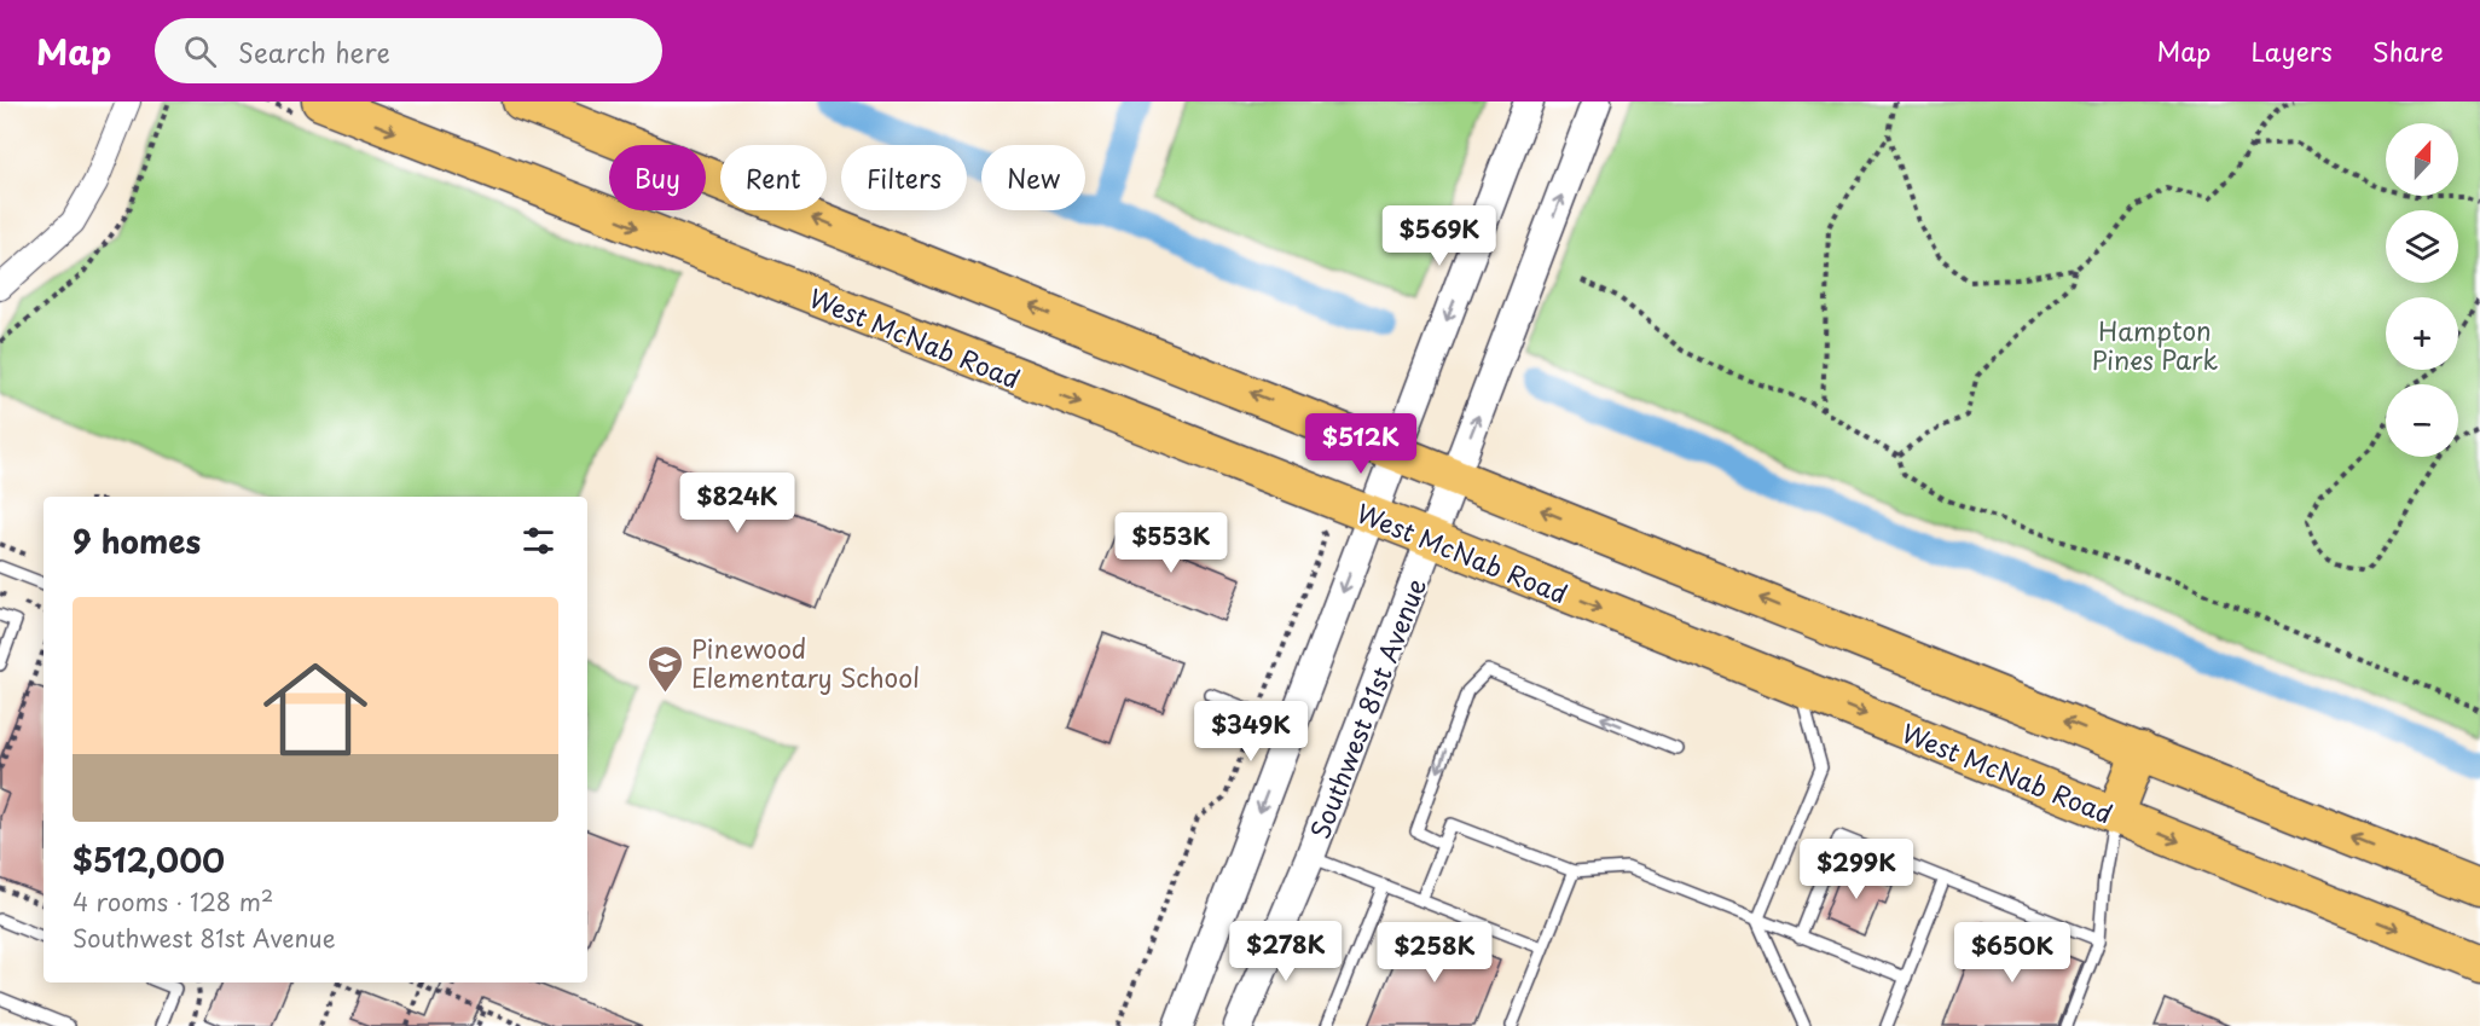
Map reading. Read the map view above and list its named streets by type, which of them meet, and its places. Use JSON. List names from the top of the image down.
{
  "streets": {
    "main road": ["West McNab Road"],
    "street": ["Southwest 81st Avenue"]
  },
  "crossings": [
    ["West McNab Road", "Southwest 81st Avenue"]
  ],
  "parks": ["Hampton Pines Park"],
  "places": {
    "school or university": ["Pinewood Elementary School"]
  },
  "north": "top",
  "page": {
    "header": "Map",
    "search": "Search here",
    "nav": ["Map", "Layers", "Share"],
    "map_buttons": ["+", "−"],
    "chip": [
      "Buy",
      "Rent",
      "Filters",
      "New"
    ],
    "price": [
      "$569K",
      "$512K",
      "$824K",
      "$553K",
      "$349K",
      "$299K",
      "$278K",
      "$258K",
      "$650K"
    ],
    "heading": "9 homes",
    "list": [
      {
        "name": "$512,000",
        "note": "4 rooms · 128 m² · Southwest 81st Avenue"
      }
    ]
  }
}
